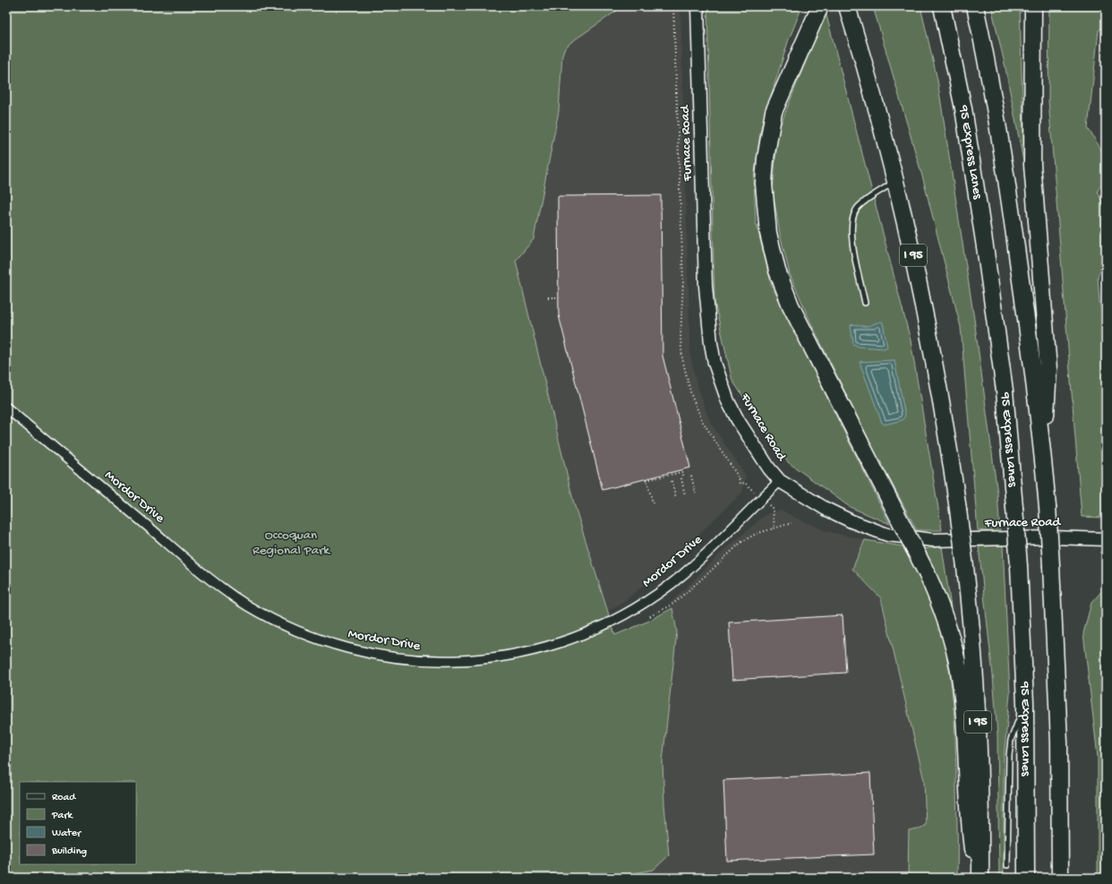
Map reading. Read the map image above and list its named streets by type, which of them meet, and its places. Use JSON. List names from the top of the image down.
{
  "streets": {
    "highway": ["95 Express Lanes", "I 95"],
    "main road": ["Furnace Road"],
    "street": ["Mordor Drive"]
  },
  "crossings": [
    ["Furnace Road", "Mordor Drive"]
  ],
  "parks": ["Occoquan Regional Park"],
  "legend": [
    "Road",
    "Park",
    "Water",
    "Building"
  ]
}
